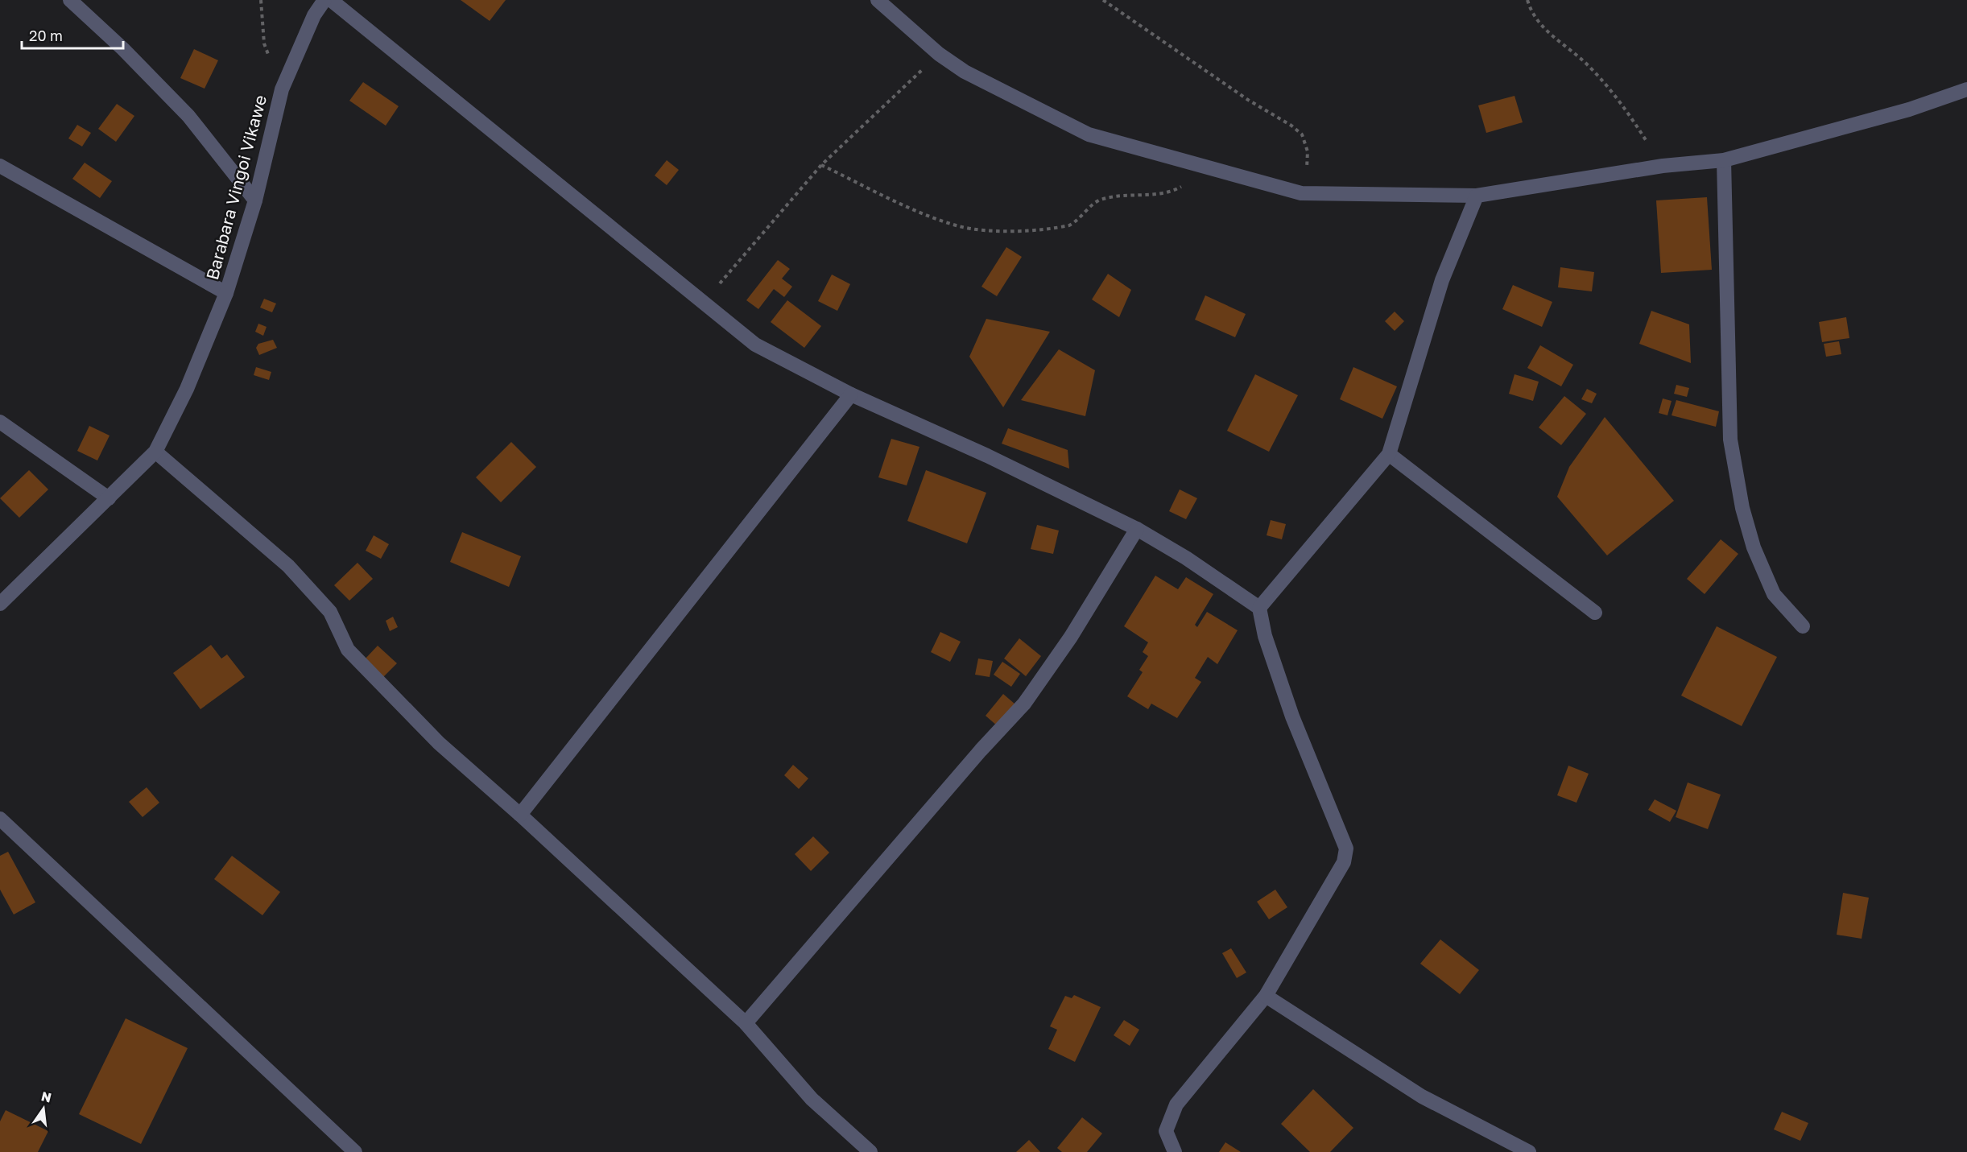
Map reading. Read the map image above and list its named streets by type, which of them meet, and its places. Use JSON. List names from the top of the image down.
{
  "streets": {
    "street": ["Barabara Vingoi Vikawe"]
  },
  "scale_bar": "20 m",
  "north": "top"
}
